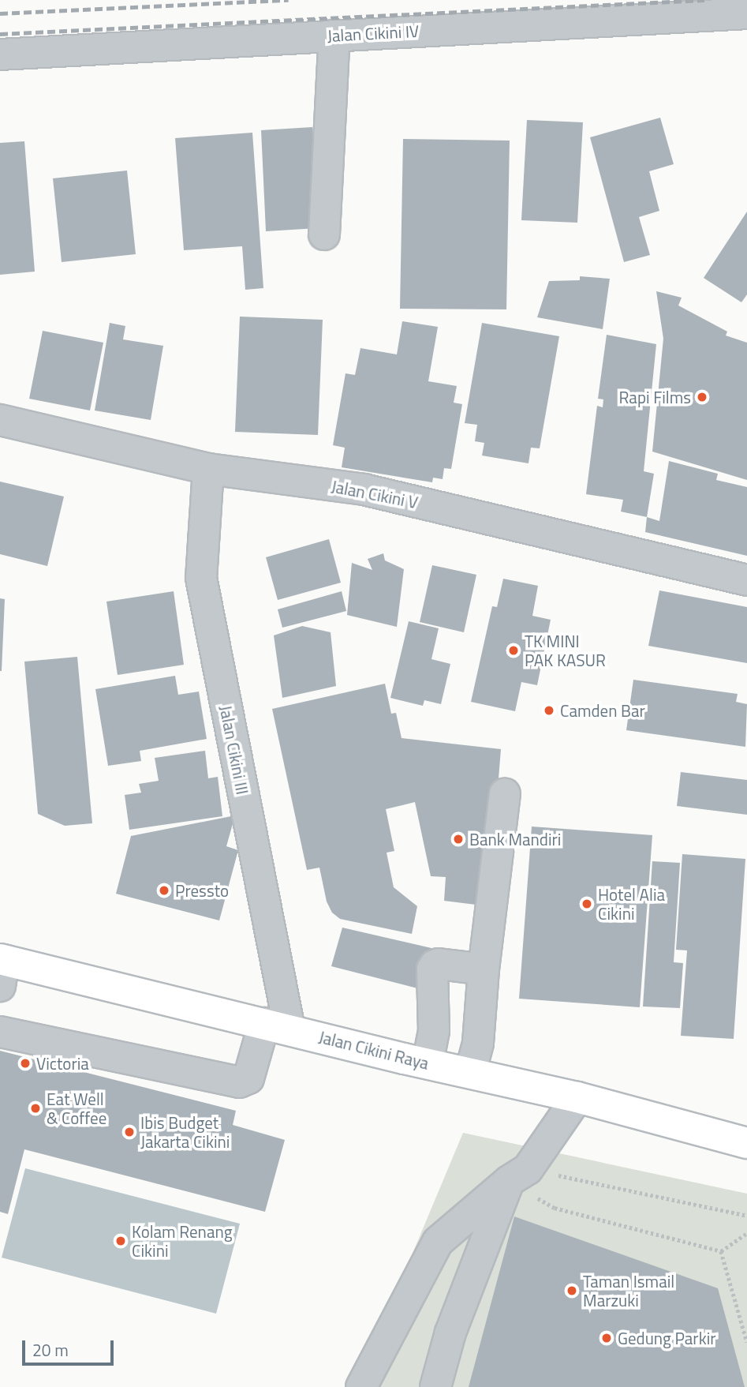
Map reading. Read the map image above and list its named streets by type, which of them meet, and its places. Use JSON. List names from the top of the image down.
{
  "streets": {
    "main road": ["Jalan Cikini Raya"],
    "street": ["Jalan Cikini IV", "Jalan Cikini V", "Jalan Cikini III"]
  },
  "crossings": [
    ["Jalan Cikini V", "Jalan Cikini III"],
    ["Jalan Cikini III", "Jalan Cikini Raya"]
  ],
  "places": [
    "Rapi Films",
    "TK MINI PAK KASUR",
    "Camden Bar",
    "Bank Mandiri",
    "Pressto",
    "Hotel Alia Cikini",
    "Victoria",
    "Eat Well & Coffee",
    "Ibis Budget Jakarta Cikini",
    "Kolam Renang Cikini",
    "Taman Ismail Marzuki",
    "Gedung Parkir"
  ],
  "scale_bar": "20 m"
}
